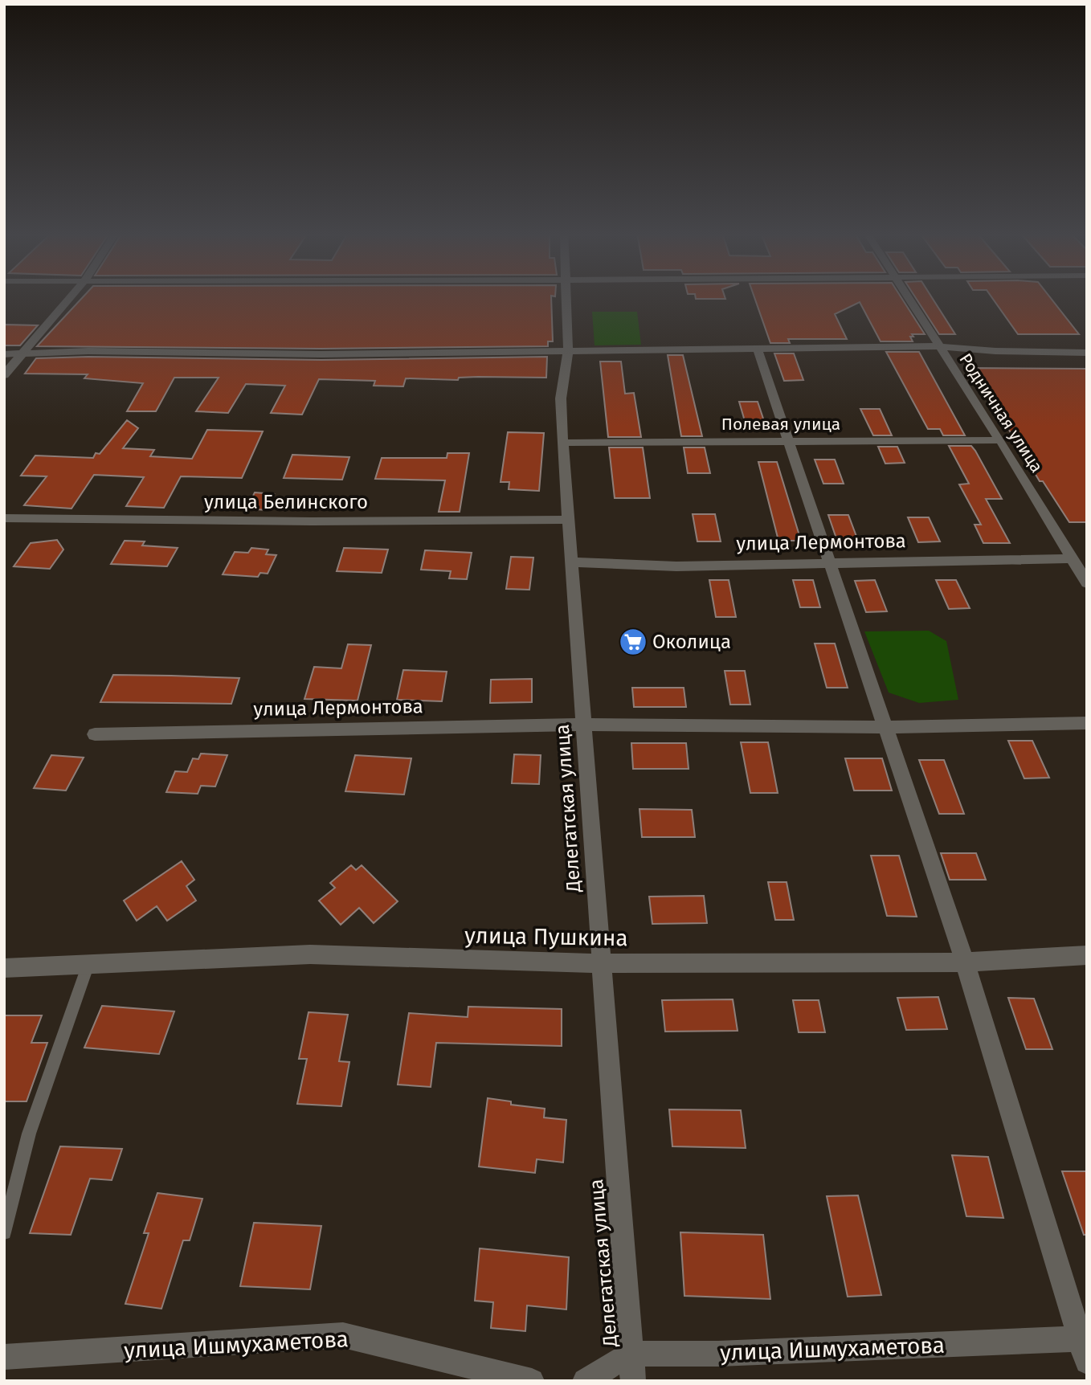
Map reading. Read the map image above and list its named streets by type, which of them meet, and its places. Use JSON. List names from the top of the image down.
{
  "streets": {
    "street": [
      "Родничная улица",
      "Полевая улица",
      "улица Белинского",
      "улица Лермонтова",
      "Делегатская улица",
      "улица Пушкина",
      "улица Ишмухаметова"
    ]
  },
  "crossings": [
    ["Родничная улица", "Полевая улица"],
    ["Родничная улица", "улица Лермонтова"],
    ["Полевая улица", "Делегатская улица"],
    ["улица Белинского", "Делегатская улица"],
    ["улица Лермонтова", "Делегатская улица"],
    ["Делегатская улица", "улица Пушкина"],
    ["Делегатская улица", "улица Ишмухаметова"]
  ],
  "places": {
    "supermarket": ["Околица"]
  }
}
